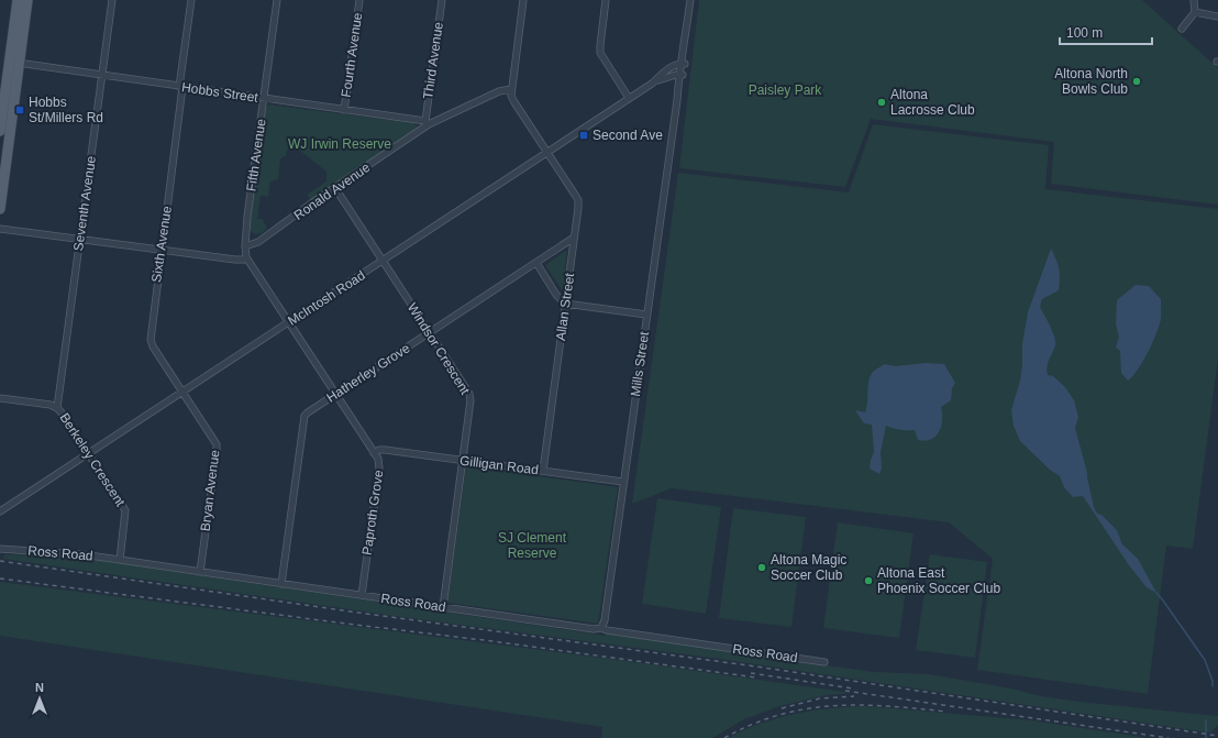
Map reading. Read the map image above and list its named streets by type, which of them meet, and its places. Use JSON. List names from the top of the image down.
{
  "streets": {
    "street": [
      "Fourth Avenue",
      "Third Avenue",
      "Hobbs Street",
      "Fifth Avenue",
      "Ronald Avenue",
      "Seventh Avenue",
      "Sixth Avenue",
      "McIntosh Road",
      "Allan Street",
      "Windsor Crescent",
      "Mills Street",
      "Hatherley Grove",
      "Berkeley Crescent",
      "Gilligan Road",
      "Bryan Avenue",
      "Paproth Grove",
      "Ross Road"
    ]
  },
  "crossings": [
    ["Fourth Avenue", "Hobbs Street"],
    ["Third Avenue", "Hobbs Street"],
    ["Third Avenue", "Ronald Avenue"],
    ["Hobbs Street", "Fifth Avenue"],
    ["Hobbs Street", "Ronald Avenue"],
    ["Hobbs Street", "Seventh Avenue"],
    ["Hobbs Street", "Sixth Avenue"],
    ["Fifth Avenue", "Ronald Avenue"],
    ["Fifth Avenue", "Paproth Grove"],
    ["Ronald Avenue", "Allan Street"],
    ["Ronald Avenue", "Windsor Crescent"],
    ["Seventh Avenue", "Berkeley Crescent"],
    ["Sixth Avenue", "McIntosh Road"],
    ["Sixth Avenue", "Bryan Avenue"],
    ["McIntosh Road", "Allan Street"],
    ["McIntosh Road", "Windsor Crescent"],
    ["McIntosh Road", "Mills Street"],
    ["McIntosh Road", "Berkeley Crescent"],
    ["McIntosh Road", "Bryan Avenue"],
    ["McIntosh Road", "Paproth Grove"],
    ["Allan Street", "Hatherley Grove"],
    ["Allan Street", "Gilligan Road"],
    ["Windsor Crescent", "Hatherley Grove"],
    ["Windsor Crescent", "Gilligan Road"],
    ["Windsor Crescent", "Ross Road"],
    ["Mills Street", "Gilligan Road"],
    ["Mills Street", "Ross Road"],
    ["Hatherley Grove", "Paproth Grove"],
    ["Hatherley Grove", "Ross Road"],
    ["Berkeley Crescent", "Ross Road"],
    ["Gilligan Road", "Paproth Grove"],
    ["Bryan Avenue", "Ross Road"],
    ["Paproth Grove", "Ross Road"]
  ],
  "parks": ["Paisley Park", "WJ Irwin Reserve", "SJ Clement Reserve"],
  "places": {
    "other": [
      "Altona North Bowls Club",
      "Altona Lacrosse Club",
      "Altona Magic Soccer Club",
      "Altona East Phoenix Soccer Club"
    ],
    "transit": ["Hobbs St/Millers Rd", "Second Ave"]
  },
  "scale_bar": "100 m",
  "north": "top"
}
